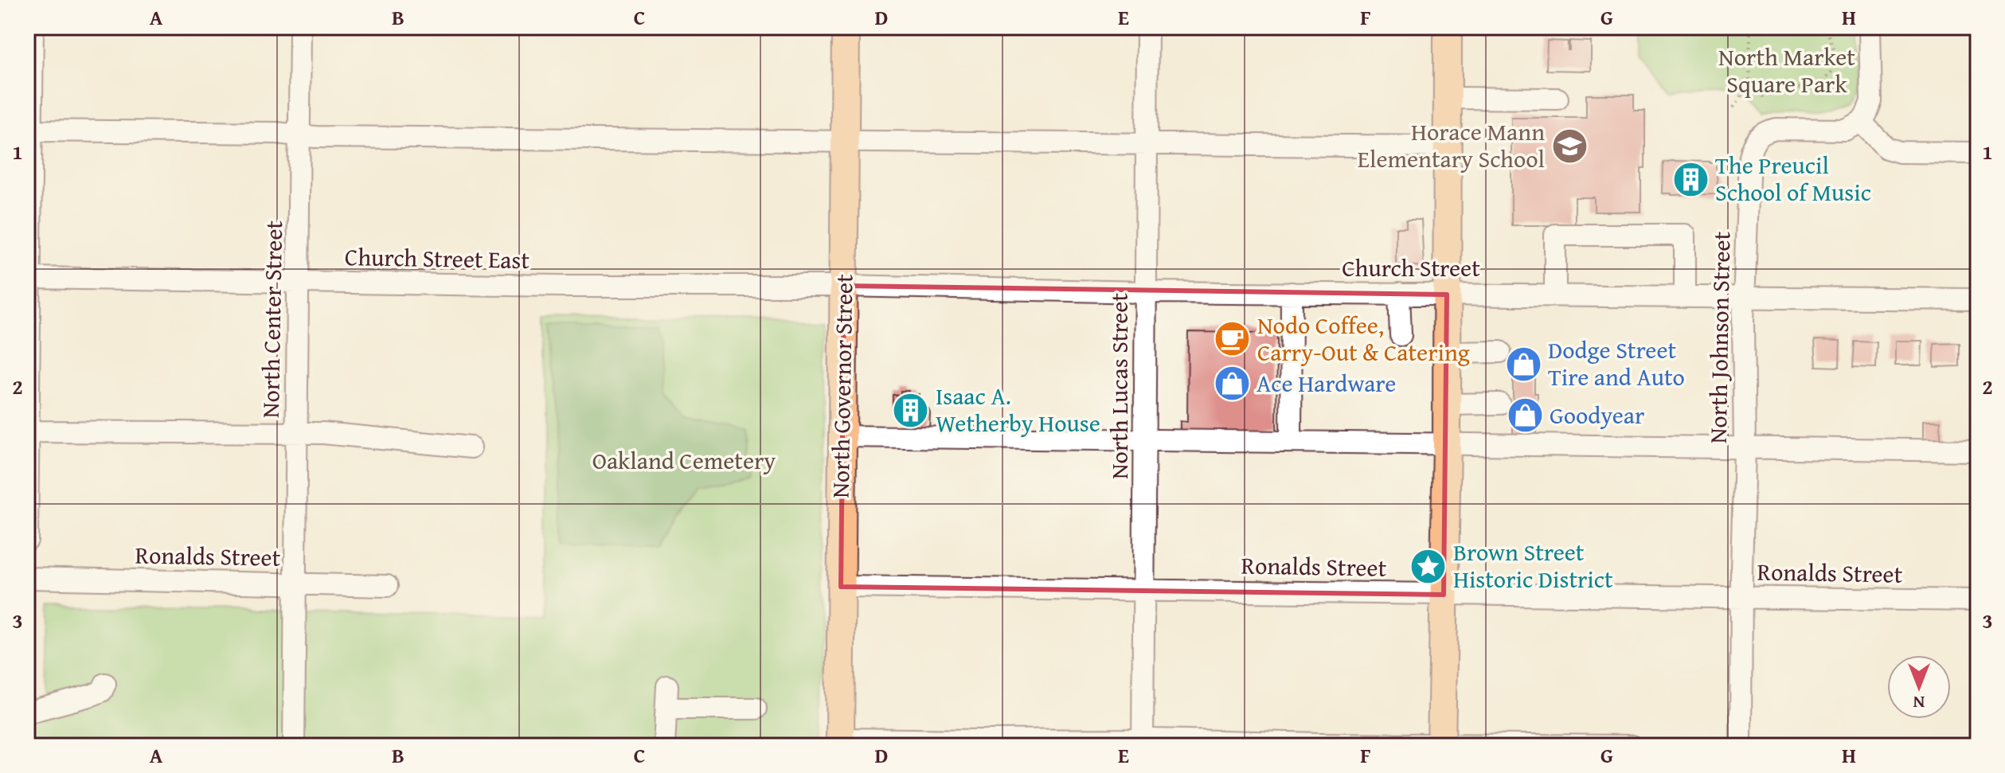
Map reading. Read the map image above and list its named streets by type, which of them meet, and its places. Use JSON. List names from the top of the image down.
{
  "streets": {
    "main road": ["North Governor Street"],
    "street": [
      "Church Street East",
      "Church Street",
      "North Center Street",
      "North Johnson Street",
      "North Lucas Street",
      "Ronalds Street"
    ]
  },
  "crossings": [
    ["Church Street East", "Church Street"],
    ["Church Street East", "North Center Street"],
    ["Church Street East", "North Governor Street"],
    ["Church Street", "North Johnson Street"],
    ["Church Street", "North Governor Street"],
    ["Church Street", "North Lucas Street"],
    ["North Center Street", "Ronalds Street"],
    ["North Johnson Street", "Ronalds Street"],
    ["North Governor Street", "Ronalds Street"],
    ["North Lucas Street", "Ronalds Street"]
  ],
  "parks": ["North Market Square Park", "Oakland Cemetery"],
  "places": {
    "school or university": ["Horace Mann Elementary School"],
    "building": ["The Preucil School of Music", "Isaac A. Wetherby House"],
    "cafe": ["Nodo Coffee, Carry-Out & Catering"],
    "shop": ["Dodge Street Tire and Auto", "Ace Hardware", "Goodyear"],
    "place": ["Brown Street Historic District"]
  },
  "north": "bottom",
  "grid": {
    "columns": [
      "A",
      "B",
      "C",
      "D",
      "E",
      "F",
      "G",
      "H"
    ],
    "rows": ["1", "2", "3"]
  }
}
